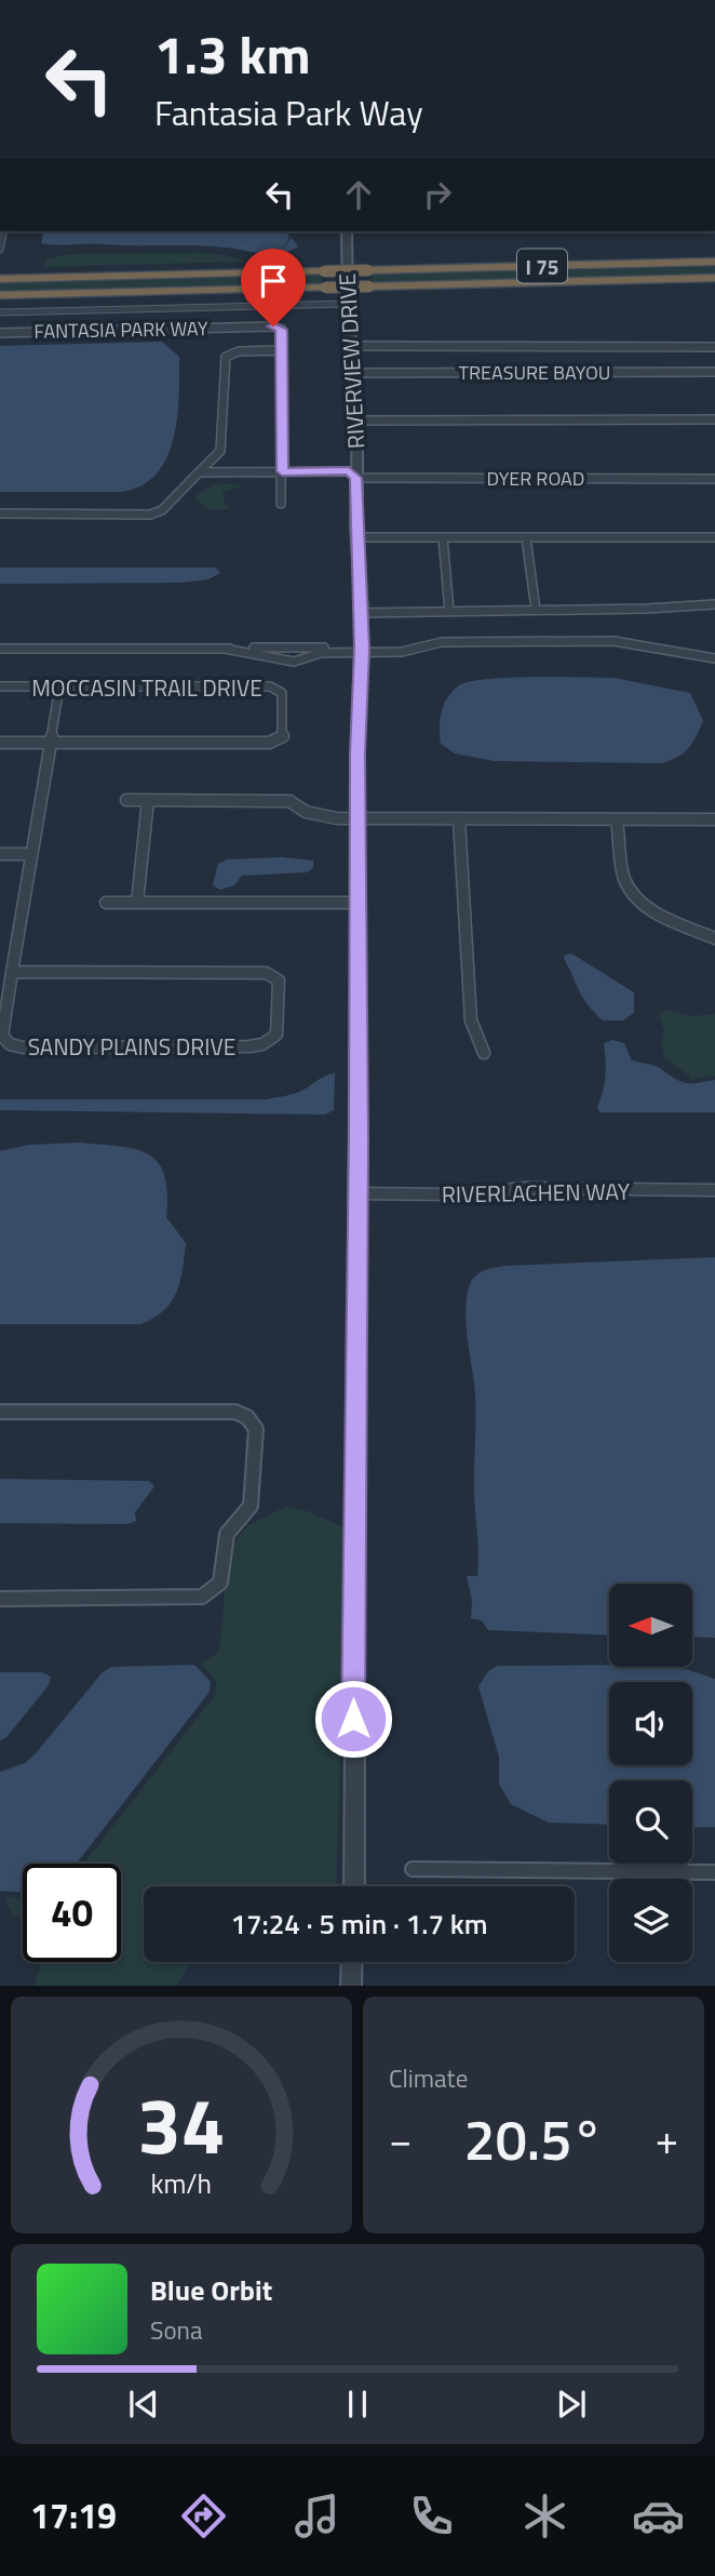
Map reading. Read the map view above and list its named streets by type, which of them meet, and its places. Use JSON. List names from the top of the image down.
{
  "streets": {
    "highway": ["I 75"],
    "street": [
      "FANTASIA PARK WAY",
      "RIVERVIEW DRIVE",
      "TREASURE BAYOU",
      "DYER ROAD",
      "MOCCASIN TRAIL DRIVE",
      "SANDY PLAINS DRIVE",
      "RIVERLACHEN WAY"
    ]
  },
  "crossings": [
    ["RIVERVIEW DRIVE", "TREASURE BAYOU"],
    ["RIVERVIEW DRIVE", "DYER ROAD"],
    ["RIVERVIEW DRIVE", "RIVERLACHEN WAY"],
    ["MOCCASIN TRAIL DRIVE", "SANDY PLAINS DRIVE"]
  ],
  "north": "left",
  "page": {
    "turn": ["1.3 km", "Fantasia Park Way"],
    "limit": "40",
    "trip": "17:24 · 5 min · 1.7 km",
    "tile": "Climate",
    "heat": ["−", "20.5°", "+"],
    "song": ["Blue Orbit", "Sona"],
    "tabs": "17:19",
    "gauge": ["34", "km/h"]
  }
}
